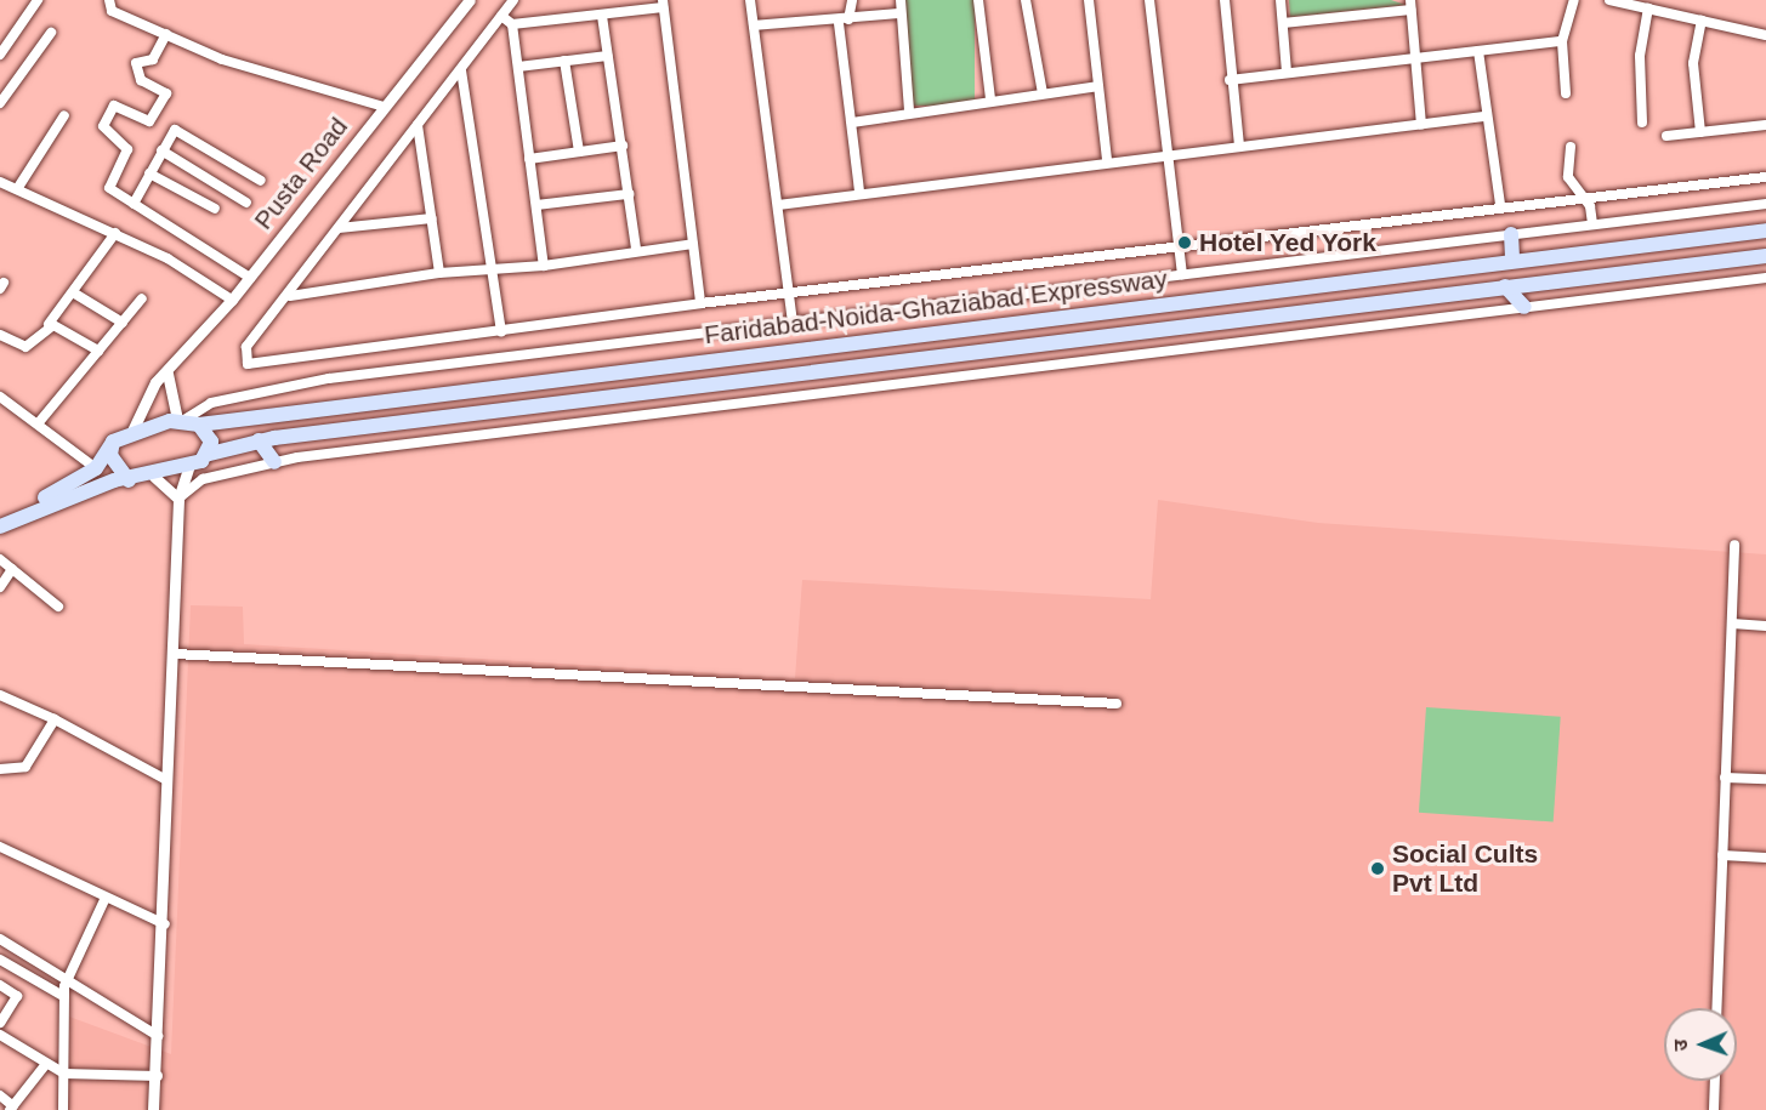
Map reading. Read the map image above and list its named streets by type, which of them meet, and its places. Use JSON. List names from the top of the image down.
{
  "streets": {
    "main road": ["Faridabad-Noida-Ghaziabad Expressway"],
    "street": ["Pusta Road"]
  },
  "crossings": [
    ["Pusta Road", "Faridabad-Noida-Ghaziabad Expressway"]
  ],
  "places": ["Hotel Yed York", "Social Cults Pvt Ltd"],
  "north": "left"
}
